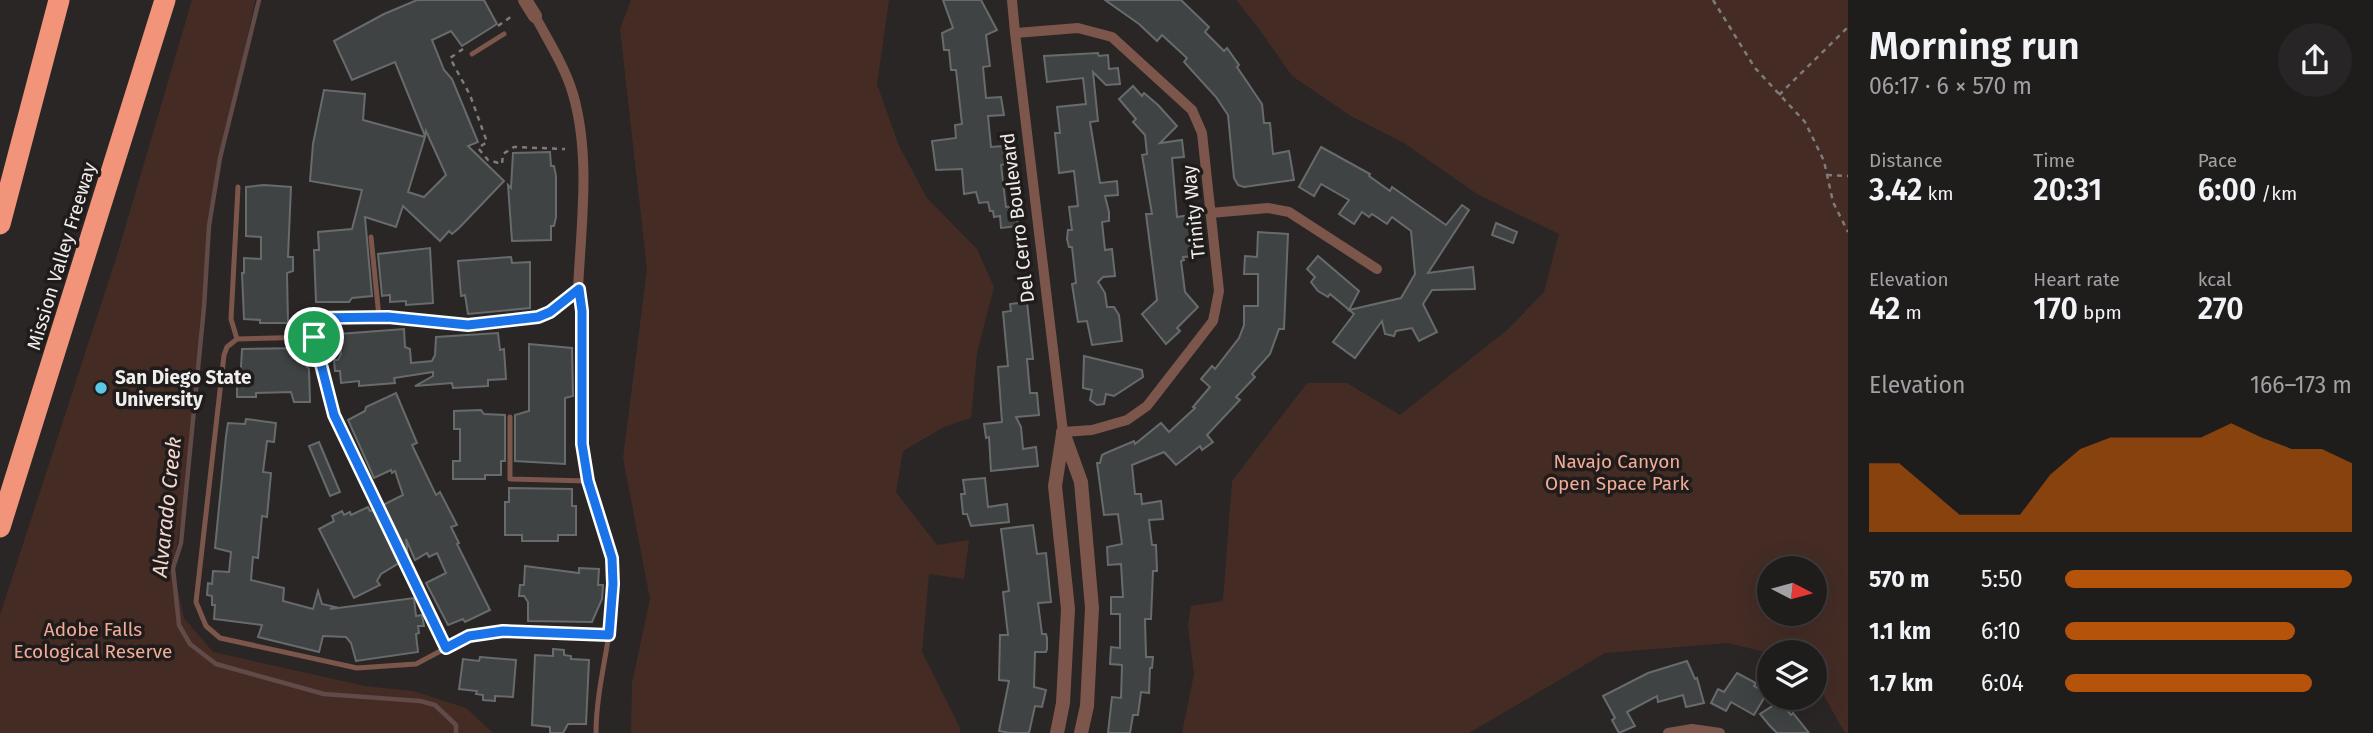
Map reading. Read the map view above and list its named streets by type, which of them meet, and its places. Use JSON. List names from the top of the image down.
{
  "streets": {
    "highway": ["Mission Valley Freeway"],
    "street": ["Trinity Way", "Del Cerro Boulevard"]
  },
  "crossings": [
    ["Trinity Way", "Del Cerro Boulevard"]
  ],
  "water": ["Alvarado Creek"],
  "parks": ["Navajo Canyon Open Space Park", "Adobe Falls Ecological Reserve"],
  "places": ["San Diego State University"],
  "north": "right",
  "page": {
    "heading": ["Morning run", "06:17 · 6 × 570 m"],
    "stats": [
      ["Distance", "3.42 km"],
      ["Time", "20:31"],
      ["Pace", "6:00 /km"],
      ["Elevation", "42 m"],
      ["Heart rate", "170 bpm"],
      ["kcal", "270"]
    ],
    "chart": ["Elevation", "166–173 m"],
    "list": [
      {
        "name": "570 m",
        "note": "5:50"
      },
      {
        "name": "1.1 km",
        "note": "6:10"
      },
      {
        "name": "1.7 km",
        "note": "6:04"
      }
    ]
  }
}
